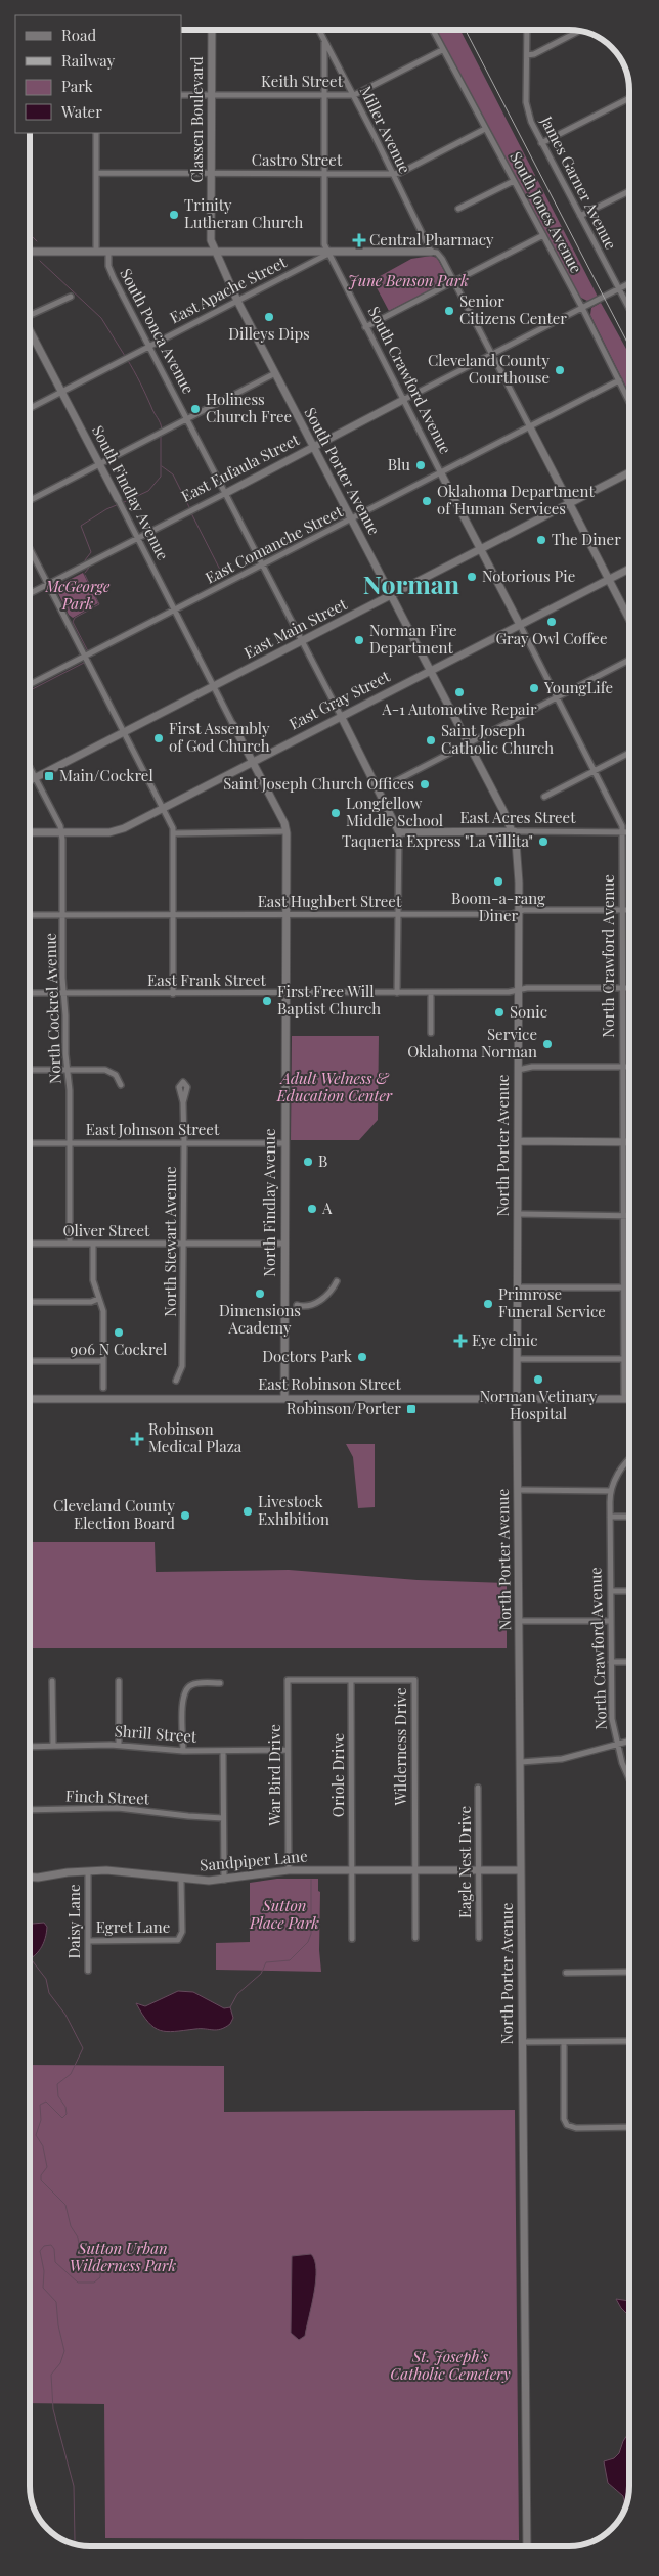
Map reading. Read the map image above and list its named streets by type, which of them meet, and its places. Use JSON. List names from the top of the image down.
{
  "streets": {
    "main road": [
      "Classen Boulevard",
      "South Crawford Avenue",
      "East Eufaula Street",
      "South Porter Avenue",
      "South Findlay Avenue",
      "East Main Street",
      "East Gray Street",
      "East Acres Street",
      "North Crawford Avenue",
      "North Porter Avenue",
      "North Findlay Avenue",
      "East Robinson Street",
      "Sandpiper Lane"
    ],
    "street": [
      "Keith Street",
      "Miller Avenue",
      "Castro Street",
      "James Garner Avenue",
      "South Jones Avenue",
      "East Apache Street",
      "South Ponca Avenue",
      "East Comanche Street",
      "East Hughbert Street",
      "East Frank Street",
      "North Cockrel Avenue",
      "East Johnson Street",
      "Oliver Street",
      "North Stewart Avenue",
      "Shrill Street",
      "Wilderness Drive",
      "War Bird Drive",
      "Oriole Drive",
      "Finch Street",
      "Eagle Nest Drive",
      "Daisy Lane",
      "Egret Lane"
    ]
  },
  "crossings": [
    ["Keith Street", "Classen Boulevard"],
    ["Keith Street", "Miller Avenue"],
    ["Keith Street", "South Jones Avenue"],
    ["Keith Street", "South Crawford Avenue"],
    ["Classen Boulevard", "Castro Street"],
    ["Classen Boulevard", "South Porter Avenue"],
    ["Miller Avenue", "Castro Street"],
    ["Miller Avenue", "South Crawford Avenue"],
    ["Miller Avenue", "East Eufaula Street"],
    ["Miller Avenue", "East Comanche Street"],
    ["Castro Street", "South Jones Avenue"],
    ["Castro Street", "South Crawford Avenue"],
    ["James Garner Avenue", "East Eufaula Street"],
    ["South Jones Avenue", "East Eufaula Street"],
    ["South Jones Avenue", "East Comanche Street"],
    ["East Apache Street", "South Ponca Avenue"],
    ["East Apache Street", "South Crawford Avenue"],
    ["East Apache Street", "South Porter Avenue"],
    ["East Apache Street", "South Findlay Avenue"],
    ["South Ponca Avenue", "East Eufaula Street"],
    ["South Ponca Avenue", "East Comanche Street"],
    ["South Ponca Avenue", "East Main Street"],
    ["South Ponca Avenue", "East Gray Street"],
    ["South Crawford Avenue", "East Eufaula Street"],
    ["South Crawford Avenue", "East Comanche Street"],
    ["South Crawford Avenue", "East Main Street"],
    ["South Crawford Avenue", "North Crawford Avenue"],
    ["East Eufaula Street", "South Porter Avenue"],
    ["East Eufaula Street", "South Findlay Avenue"],
    ["South Porter Avenue", "East Comanche Street"],
    ["South Porter Avenue", "East Main Street"],
    ["South Porter Avenue", "North Porter Avenue"],
    ["South Findlay Avenue", "East Comanche Street"],
    ["South Findlay Avenue", "East Main Street"],
    ["South Findlay Avenue", "North Findlay Avenue"],
    ["East Main Street", "North Crawford Avenue"],
    ["East Main Street", "North Cockrel Avenue"],
    ["East Main Street", "North Porter Avenue"],
    ["East Main Street", "North Findlay Avenue"],
    ["East Gray Street", "North Crawford Avenue"],
    ["East Gray Street", "North Cockrel Avenue"],
    ["East Gray Street", "North Porter Avenue"],
    ["East Gray Street", "North Findlay Avenue"],
    ["East Acres Street", "North Crawford Avenue"],
    ["East Acres Street", "North Porter Avenue"],
    ["East Hughbert Street", "North Crawford Avenue"],
    ["East Hughbert Street", "North Cockrel Avenue"],
    ["East Hughbert Street", "North Porter Avenue"],
    ["East Hughbert Street", "North Findlay Avenue"],
    ["North Crawford Avenue", "East Frank Street"],
    ["North Crawford Avenue", "East Robinson Street"],
    ["East Frank Street", "North Cockrel Avenue"],
    ["East Frank Street", "North Porter Avenue"],
    ["East Frank Street", "North Findlay Avenue"],
    ["North Cockrel Avenue", "East Johnson Street"],
    ["North Cockrel Avenue", "Oliver Street"],
    ["East Johnson Street", "North Findlay Avenue"],
    ["East Johnson Street", "North Stewart Avenue"],
    ["North Porter Avenue", "East Robinson Street"],
    ["North Porter Avenue", "Sandpiper Lane"],
    ["North Findlay Avenue", "Oliver Street"],
    ["North Findlay Avenue", "East Robinson Street"],
    ["Oliver Street", "North Stewart Avenue"],
    ["Shrill Street", "War Bird Drive"],
    ["Wilderness Drive", "War Bird Drive"],
    ["Wilderness Drive", "Oriole Drive"],
    ["Wilderness Drive", "Sandpiper Lane"],
    ["War Bird Drive", "Sandpiper Lane"],
    ["Oriole Drive", "Sandpiper Lane"],
    ["Sandpiper Lane", "Eagle Nest Drive"],
    ["Sandpiper Lane", "Daisy Lane"],
    ["Sandpiper Lane", "Egret Lane"],
    ["Daisy Lane", "Egret Lane"]
  ],
  "districts": ["Norman"],
  "parks": [
    "June Benson Park",
    "McGeorge Park",
    "Adult Welness & Education Center",
    "Sutton Place Park",
    "Sutton Urban Wilderness Park",
    "St. Joseph's Catholic Cemetery"
  ],
  "places": {
    "other": [
      "Trinity Lutheran Church",
      "Senior Citizens Center",
      "Dilleys Dips",
      "Cleveland County Courthouse",
      "Holiness Church Free",
      "Blu",
      "Oklahoma Department of Human Services",
      "The Diner",
      "Notorious Pie",
      "Gray Owl Coffee",
      "Norman Fire Department",
      "YoungLife",
      "A-1 Automotive Repair",
      "First Assembly of God Church",
      "Saint Joseph Catholic Church",
      "Saint Joseph Church Offices",
      "Longfellow Middle School",
      "Taqueria Express \"La Villita\"",
      "Boom-a-rang Diner",
      "First Free Will Baptist Church",
      "Sonic",
      "Service Oklahoma Norman",
      "B",
      "A",
      "Dimensions Academy",
      "Primrose Funeral Service",
      "906 N Cockrel",
      "Doctors Park",
      "Norman Vetinary Hospital",
      "Livestock Exhibition",
      "Cleveland County Election Board"
    ],
    "health": ["Central Pharmacy", "Eye clinic", "Robinson Medical Plaza"],
    "transit": ["Main/Cockrel", "Robinson/Porter"]
  },
  "legend": [
    "Road",
    "Railway",
    "Park",
    "Water"
  ]
}
